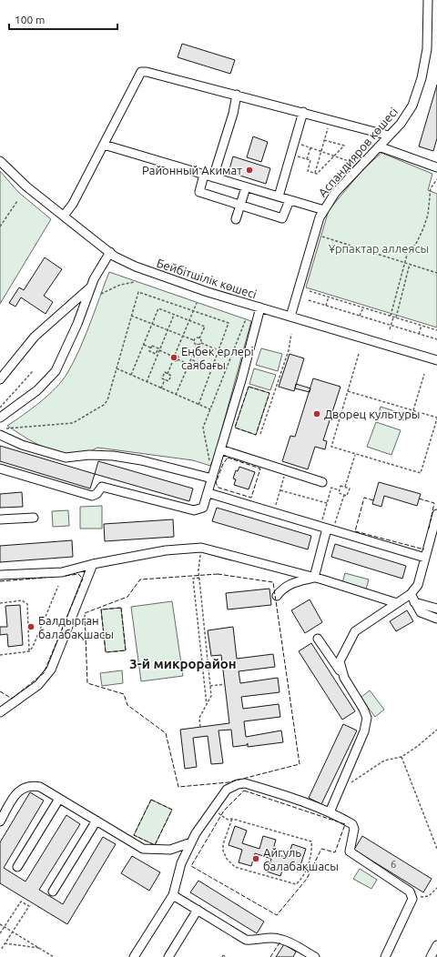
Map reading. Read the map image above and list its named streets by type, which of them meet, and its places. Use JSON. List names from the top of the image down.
{
  "streets": {
    "street": ["Аспандияров көшесі", "Бейбітшілік көшесі"]
  },
  "crossings": [
    ["Аспандияров көшесі", "Бейбітшілік көшесі"]
  ],
  "districts": ["3-й микрорайон"],
  "parks": ["Ұрпактар аллеясы"],
  "places": [
    "Районный Акимат",
    "Еңбек ерлері саябағы",
    "Дворец культуры",
    "Балдырган балабақшасы",
    "Айгуль балабақшасы"
  ],
  "house_numbers": ["6"],
  "scale_bar": "100 m"
}
